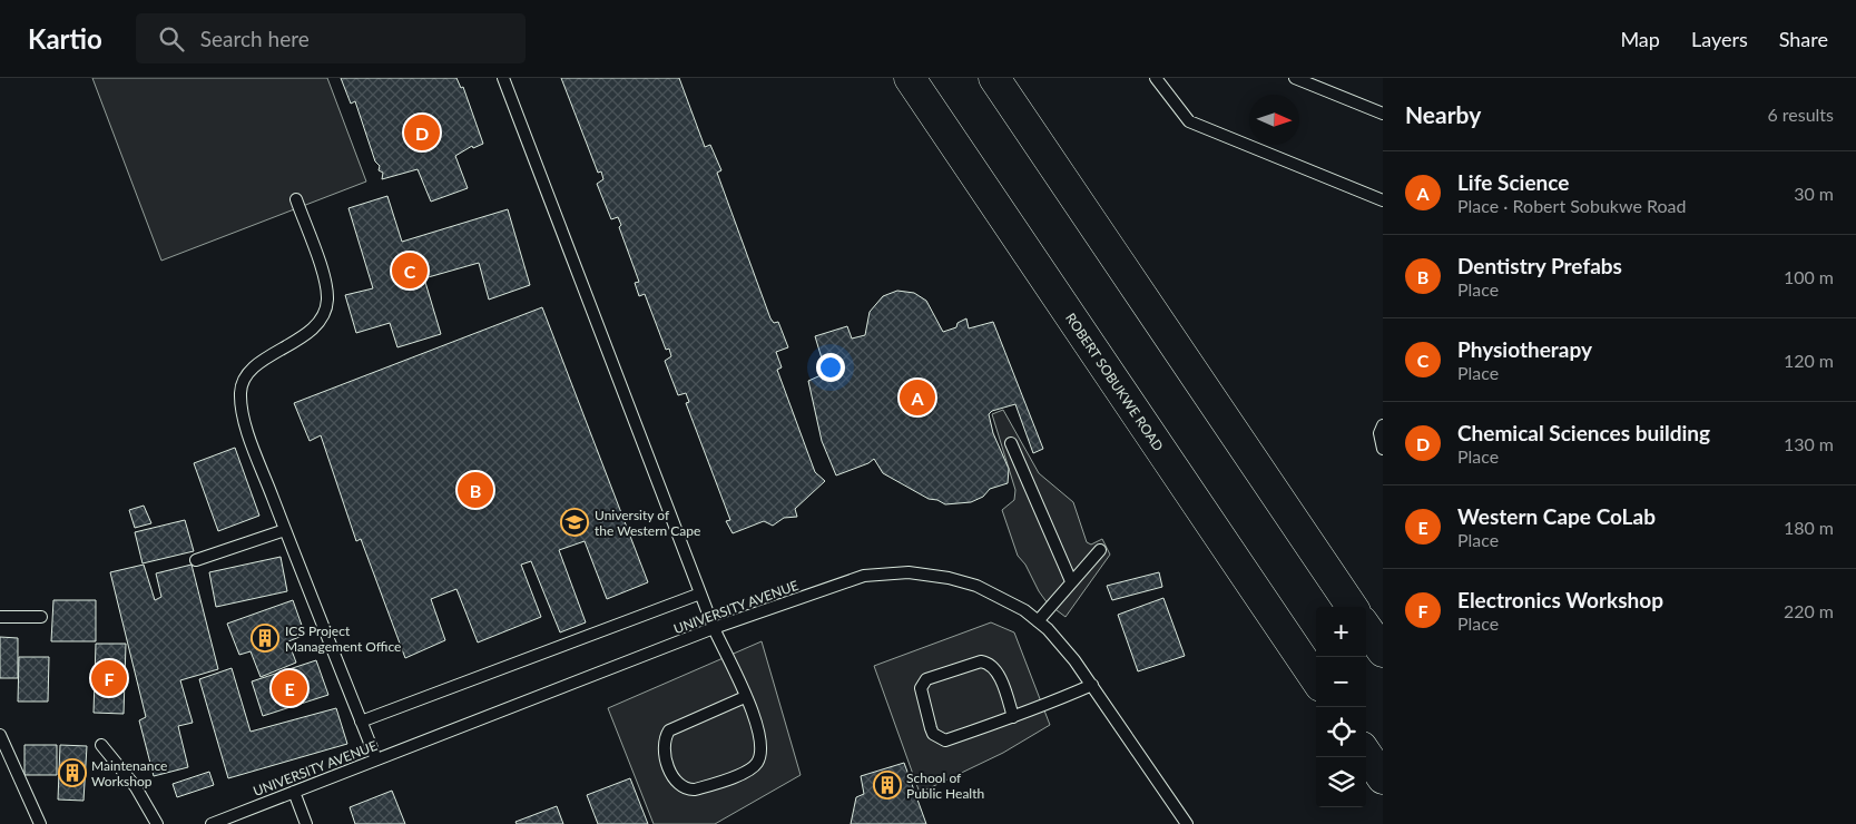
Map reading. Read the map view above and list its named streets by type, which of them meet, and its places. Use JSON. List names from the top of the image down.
{
  "streets": {
    "main road": ["ROBERT SOBUKWE ROAD"],
    "lane": ["UNIVERSITY AVENUE"]
  },
  "places": {
    "school or university": ["University of the Western Cape"],
    "building": ["ICS Project Management Office", "Maintenance Workshop", "School of Public Health"]
  },
  "north": "right",
  "page": {
    "header": "Kartio",
    "search": "Search here",
    "nav": ["Map", "Layers", "Share"],
    "heading": ["Nearby", "6 results"],
    "pins": [
      "D",
      "C",
      "A",
      "B",
      "F",
      "E"
    ],
    "list": [
      {
        "mark": "A",
        "name": "Life Science",
        "note": "Place · Robert Sobukwe Road",
        "value": "30 m"
      },
      {
        "mark": "B",
        "name": "Dentistry Prefabs",
        "note": "Place",
        "value": "100 m"
      },
      {
        "mark": "C",
        "name": "Physiotherapy",
        "note": "Place",
        "value": "120 m"
      },
      {
        "mark": "D",
        "name": "Chemical Sciences building",
        "note": "Place",
        "value": "130 m"
      },
      {
        "mark": "E",
        "name": "Western Cape CoLab",
        "note": "Place",
        "value": "180 m"
      },
      {
        "mark": "F",
        "name": "Electronics Workshop",
        "note": "Place",
        "value": "220 m"
      }
    ],
    "map_buttons": ["+", "−"]
  }
}
